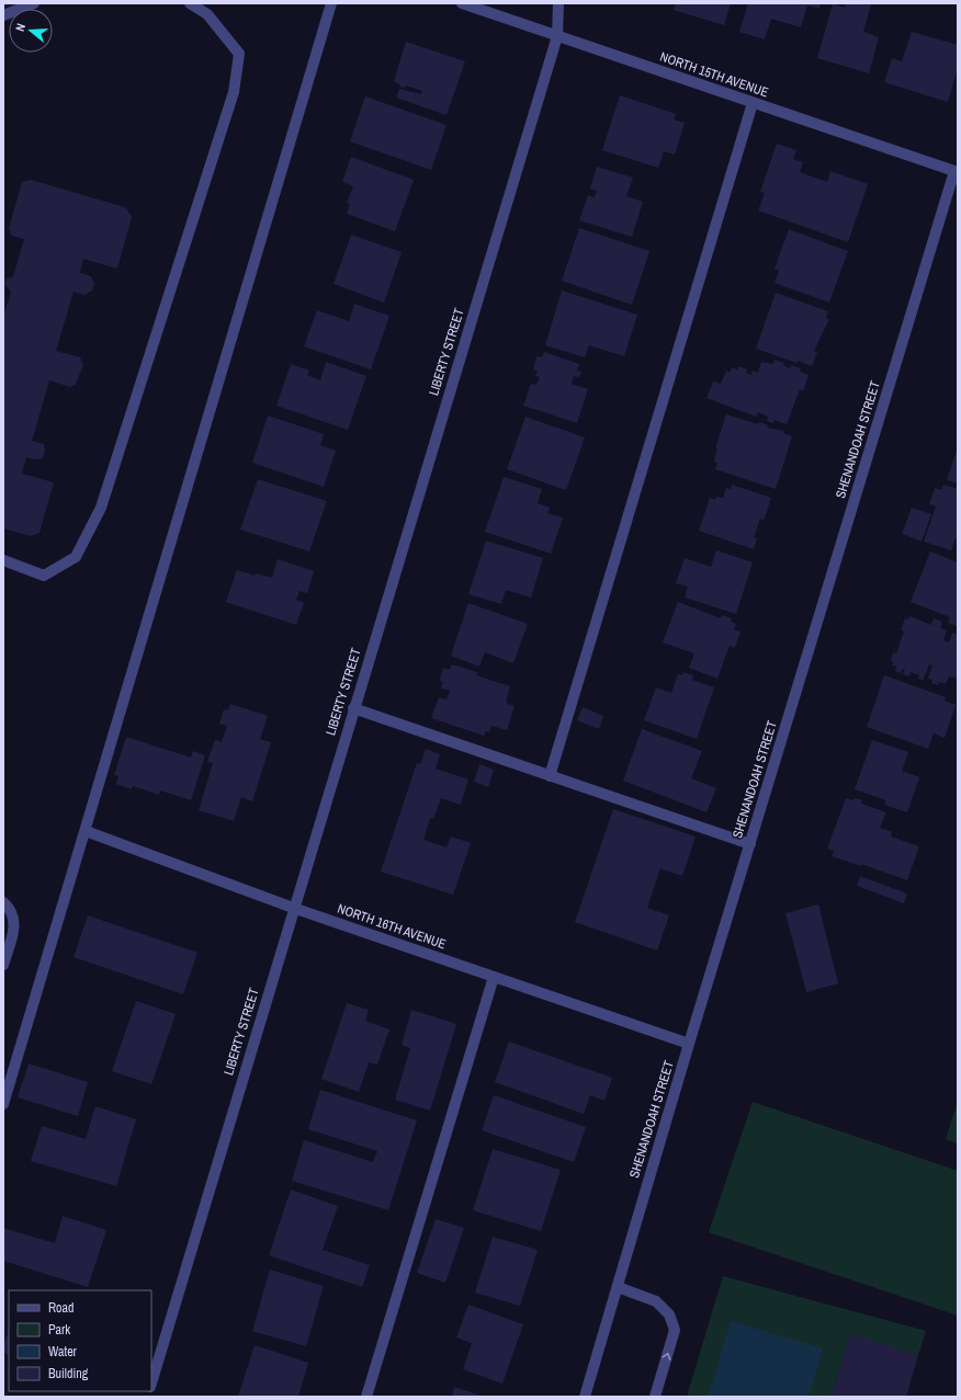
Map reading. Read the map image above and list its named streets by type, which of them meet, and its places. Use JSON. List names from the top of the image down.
{
  "streets": {
    "street": [
      "NORTH 15TH AVENUE",
      "LIBERTY STREET",
      "SHENANDOAH STREET",
      "NORTH 16TH AVENUE"
    ]
  },
  "crossings": [
    ["NORTH 15TH AVENUE", "LIBERTY STREET"],
    ["NORTH 15TH AVENUE", "SHENANDOAH STREET"],
    ["LIBERTY STREET", "NORTH 16TH AVENUE"],
    ["SHENANDOAH STREET", "NORTH 16TH AVENUE"]
  ],
  "legend": [
    "Road",
    "Park",
    "Water",
    "Building"
  ],
  "north": "left"
}
